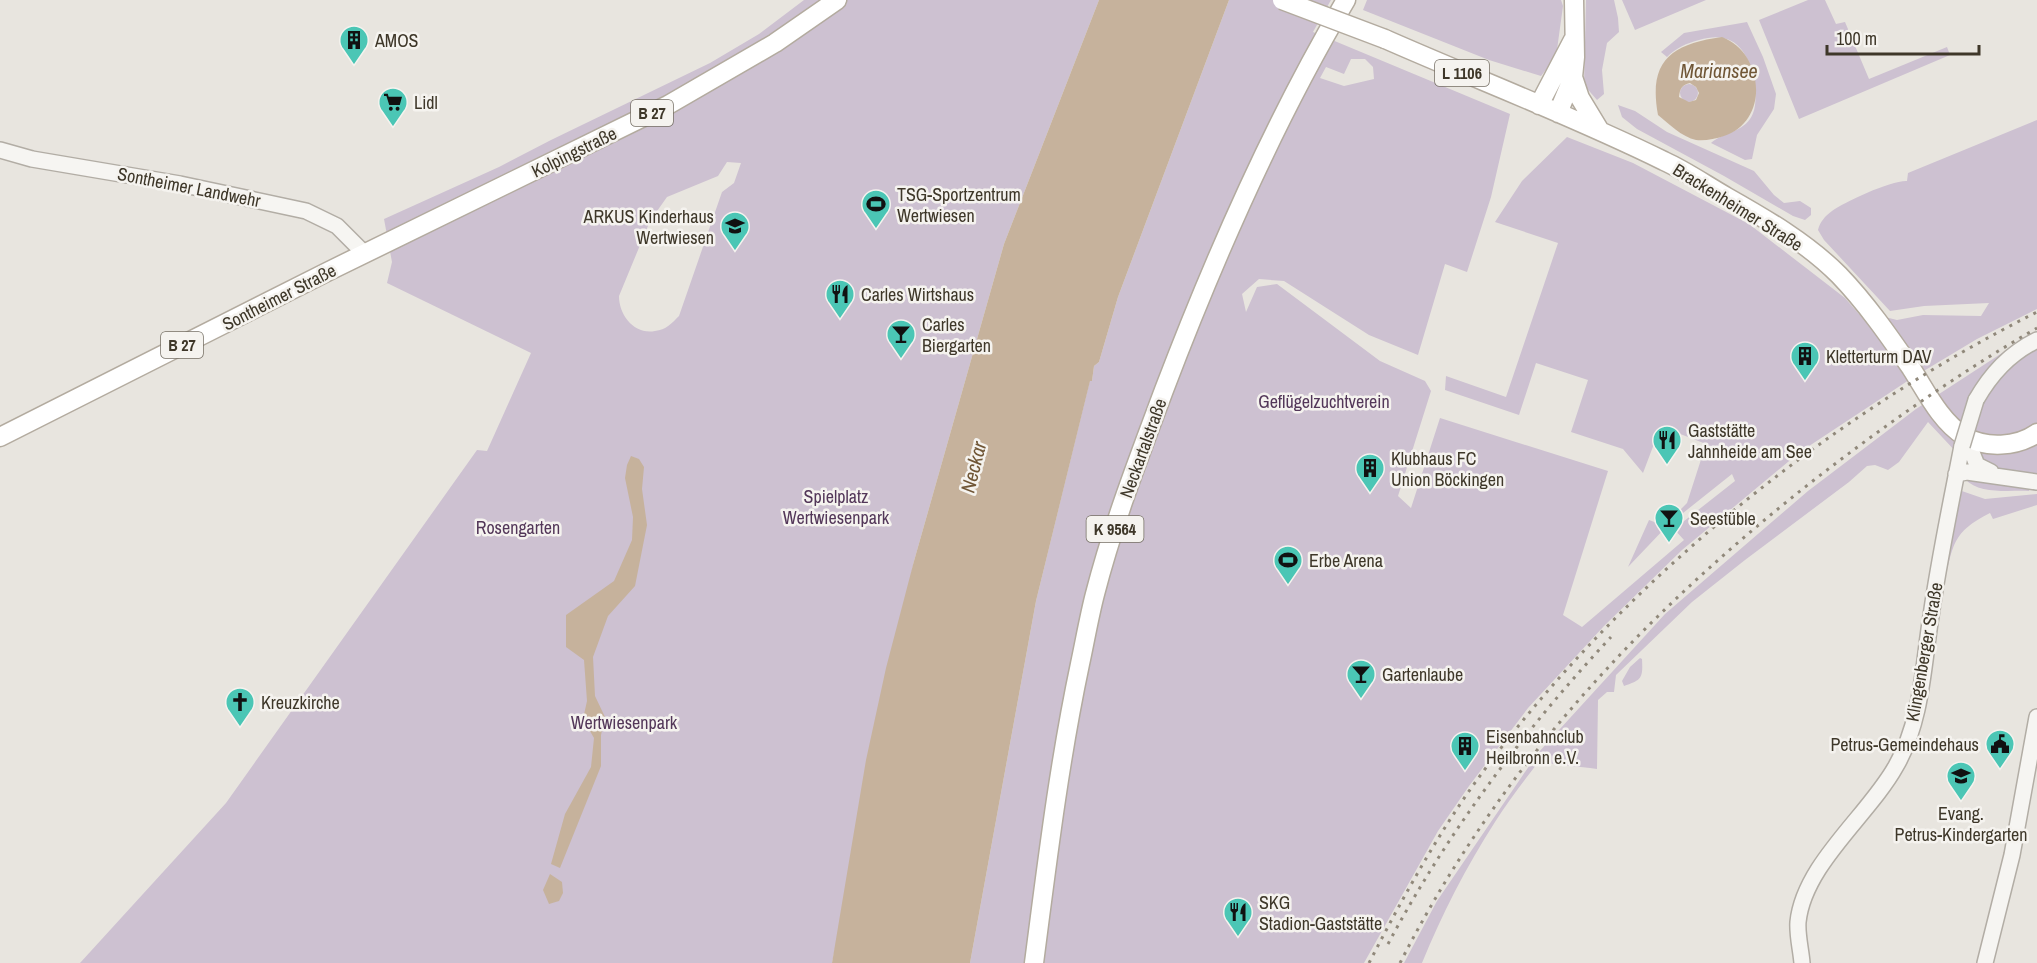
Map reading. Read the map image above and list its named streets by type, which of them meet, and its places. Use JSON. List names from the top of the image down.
{
  "streets": {
    "main road": [
      "L 1106",
      "B 27",
      "Kolpingstraße",
      "Brackenheimer Straße",
      "Sontheimer Straße",
      "Neckartalstraße",
      "K 9564"
    ],
    "street": ["Sontheimer Landwehr", "Klingenberger Straße"]
  },
  "crossings": [
    ["Kolpingstraße", "Sontheimer Landwehr"],
    ["Kolpingstraße", "Sontheimer Straße"],
    ["Sontheimer Landwehr", "Sontheimer Straße"]
  ],
  "water": ["Mariansee", "Neckar"],
  "parks": [
    "Geflügelzuchtverein",
    "Spielplatz Wertwiesenpark",
    "Rosengarten",
    "Wertwiesenpark"
  ],
  "places": {
    "building": [
      "AMOS",
      "Kletterturm DAV",
      "Klubhaus FC Union Böckingen",
      "Eisenbahnclub Heilbronn e.V."
    ],
    "supermarket": ["Lidl"],
    "sports": ["TSG-Sportzentrum Wertwiesen", "Erbe Arena"],
    "school or university": ["ARKUS Kinderhaus Wertwiesen", "Evang. Petrus-Kindergarten"],
    "restaurant": ["Carles Wirtshaus", "Gaststätte Jahnheide am See", "SKG Stadion-Gaststätte"],
    "bar": ["Carles Biergarten", "Seestüble", "Gartenlaube"],
    "church": ["Kreuzkirche"],
    "public building": ["Petrus-Gemeindehaus"]
  },
  "scale_bar": "100 m"
}
